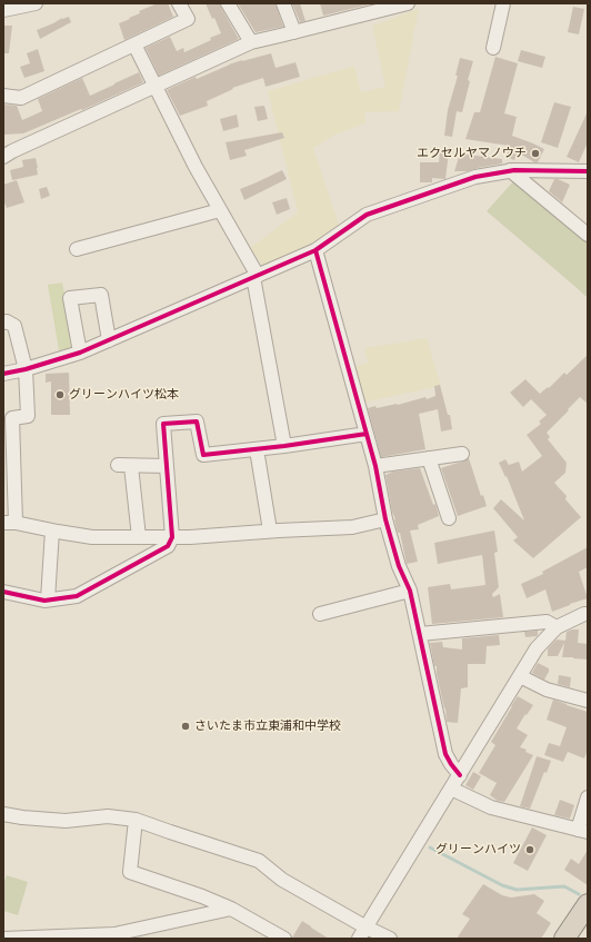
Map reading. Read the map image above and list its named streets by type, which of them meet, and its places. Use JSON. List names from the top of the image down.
{
  "places": [
    "エクセルヤマノウチ",
    "グリーンハイツ松本",
    "さいたま市立東浦和中学校",
    "グリーンハイツ"
  ]
}
